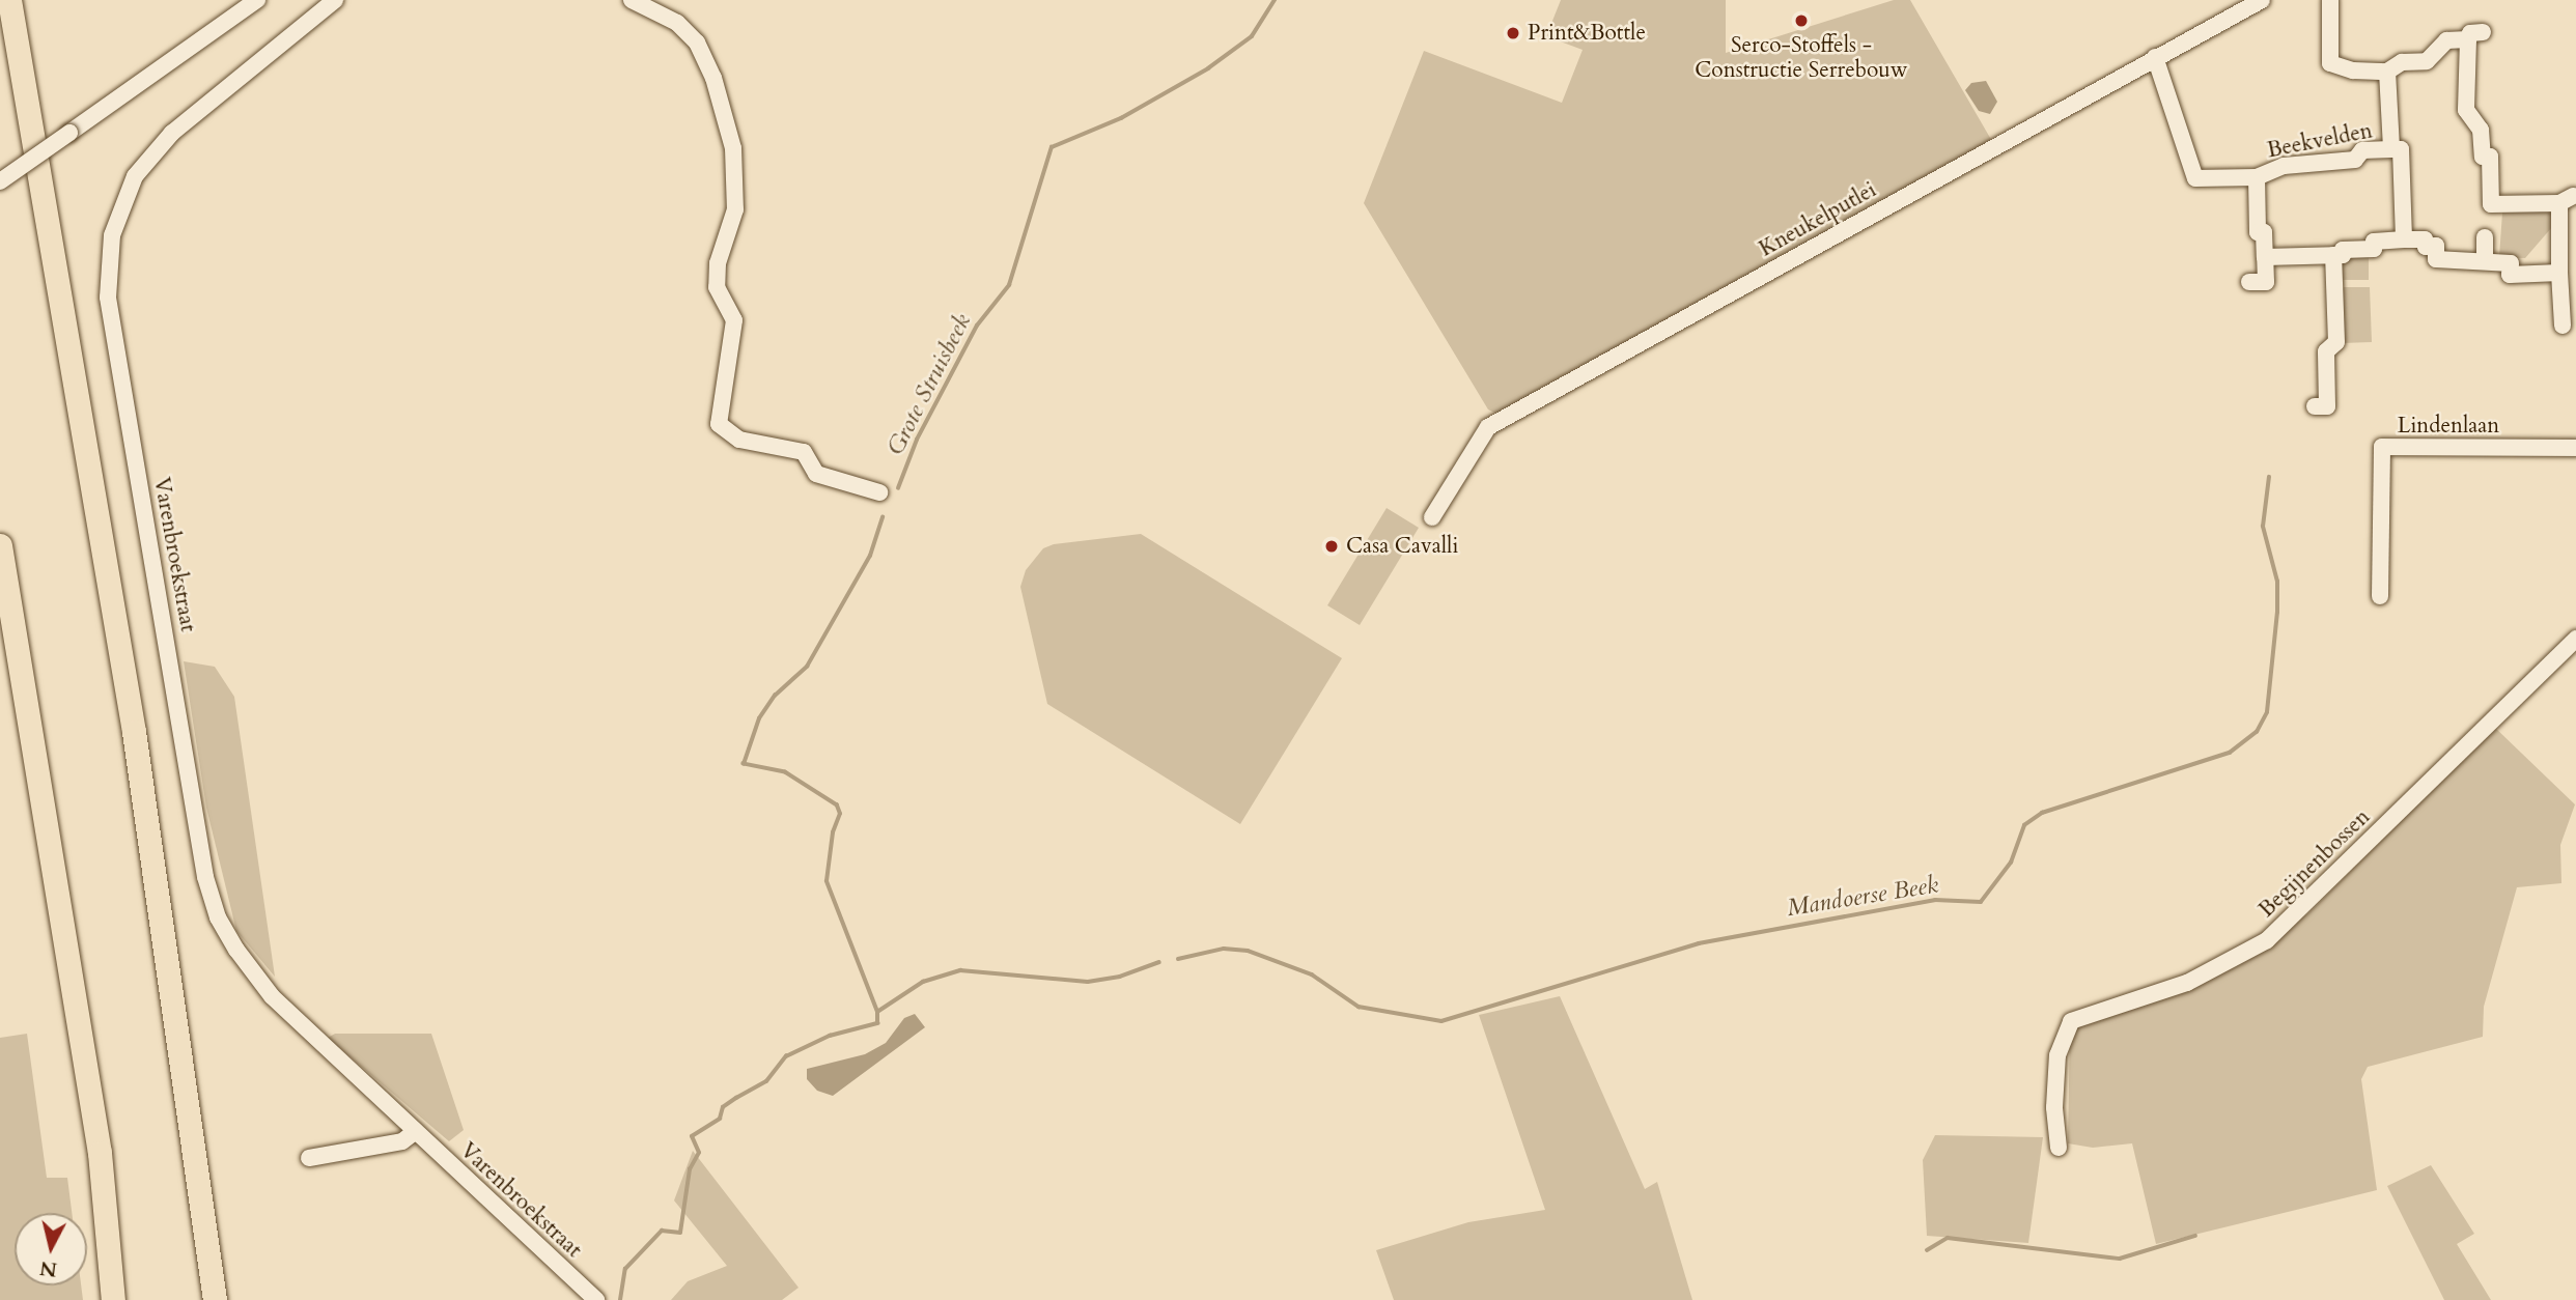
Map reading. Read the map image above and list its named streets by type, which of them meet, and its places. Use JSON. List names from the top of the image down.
{
  "streets": {
    "street": [
      "Beekvelden",
      "Kneukelputlei",
      "Lindenlaan",
      "Varenbroekstraat",
      "Begijnenbossen"
    ]
  },
  "crossings": [
    ["Beekvelden", "Kneukelputlei"]
  ],
  "water": ["Grote Struisbeek", "Mandoerse Beek"],
  "places": ["Serco-Stoffels - Constructie Serrebouw", "Print&Bottle", "Casa Cavalli"],
  "north": "bottom"
}
